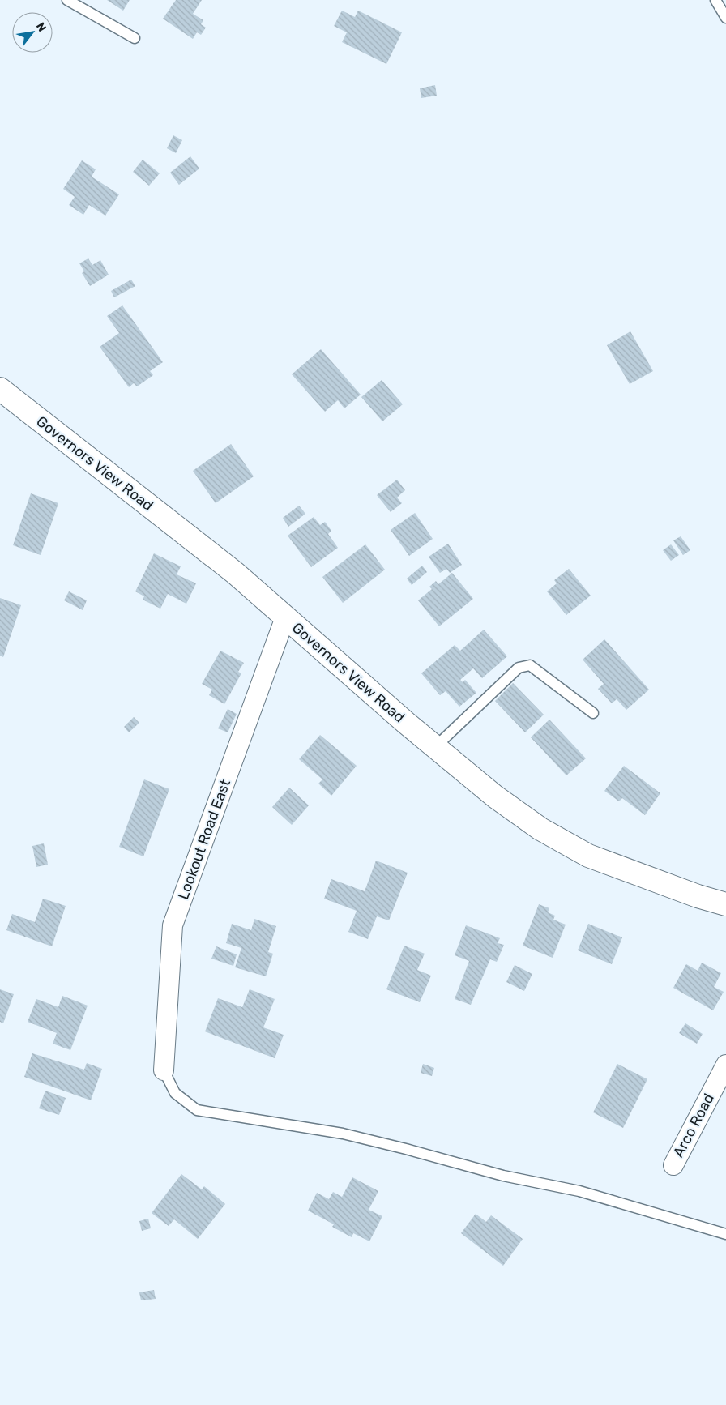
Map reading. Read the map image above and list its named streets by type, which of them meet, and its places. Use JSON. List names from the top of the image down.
{
  "streets": {
    "street": ["Governors View Road", "Lookout Road East", "Arco Road"]
  },
  "crossings": [
    ["Governors View Road", "Lookout Road East"]
  ],
  "north": "top right"
}
